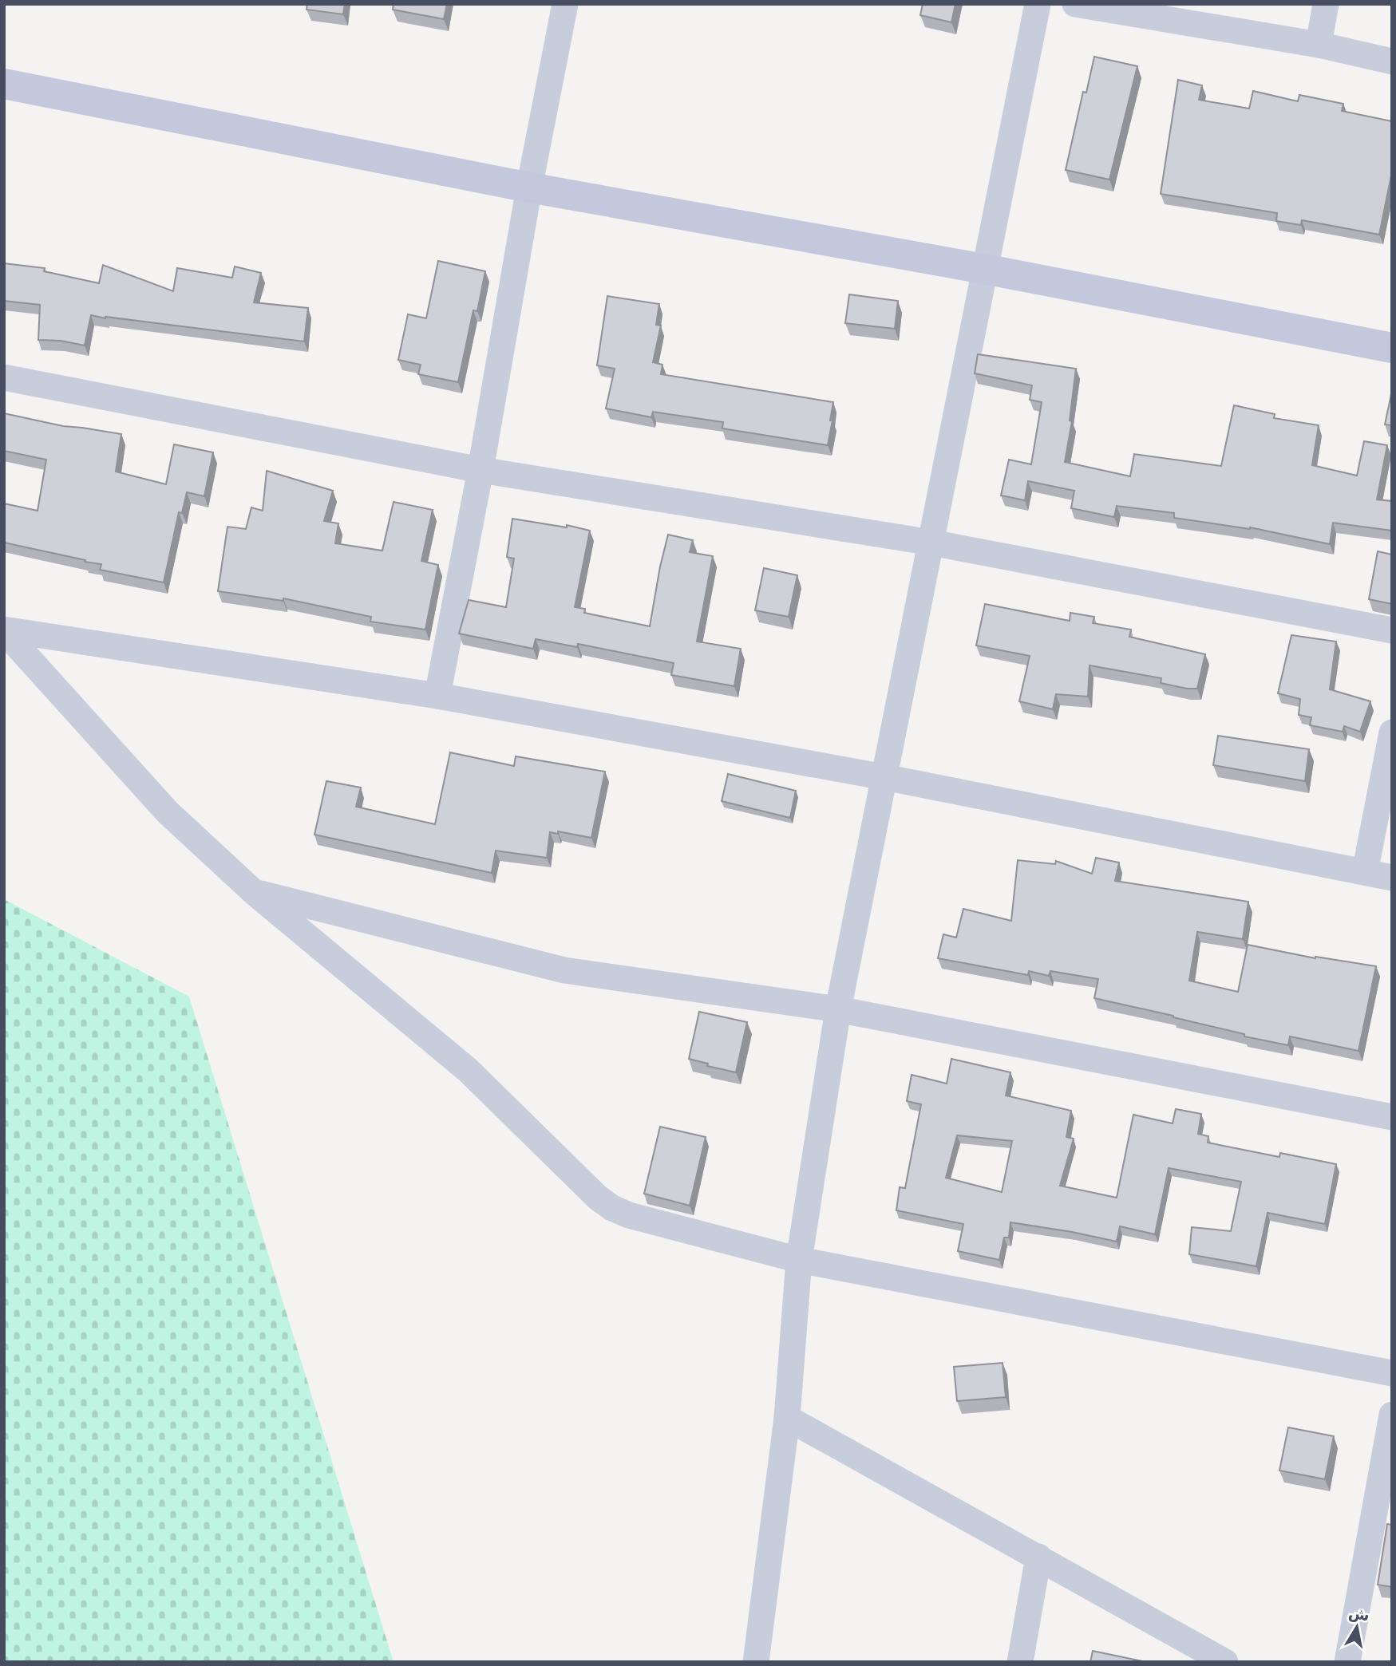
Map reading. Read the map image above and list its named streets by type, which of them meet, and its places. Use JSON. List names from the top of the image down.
{
  "north": "top"
}
